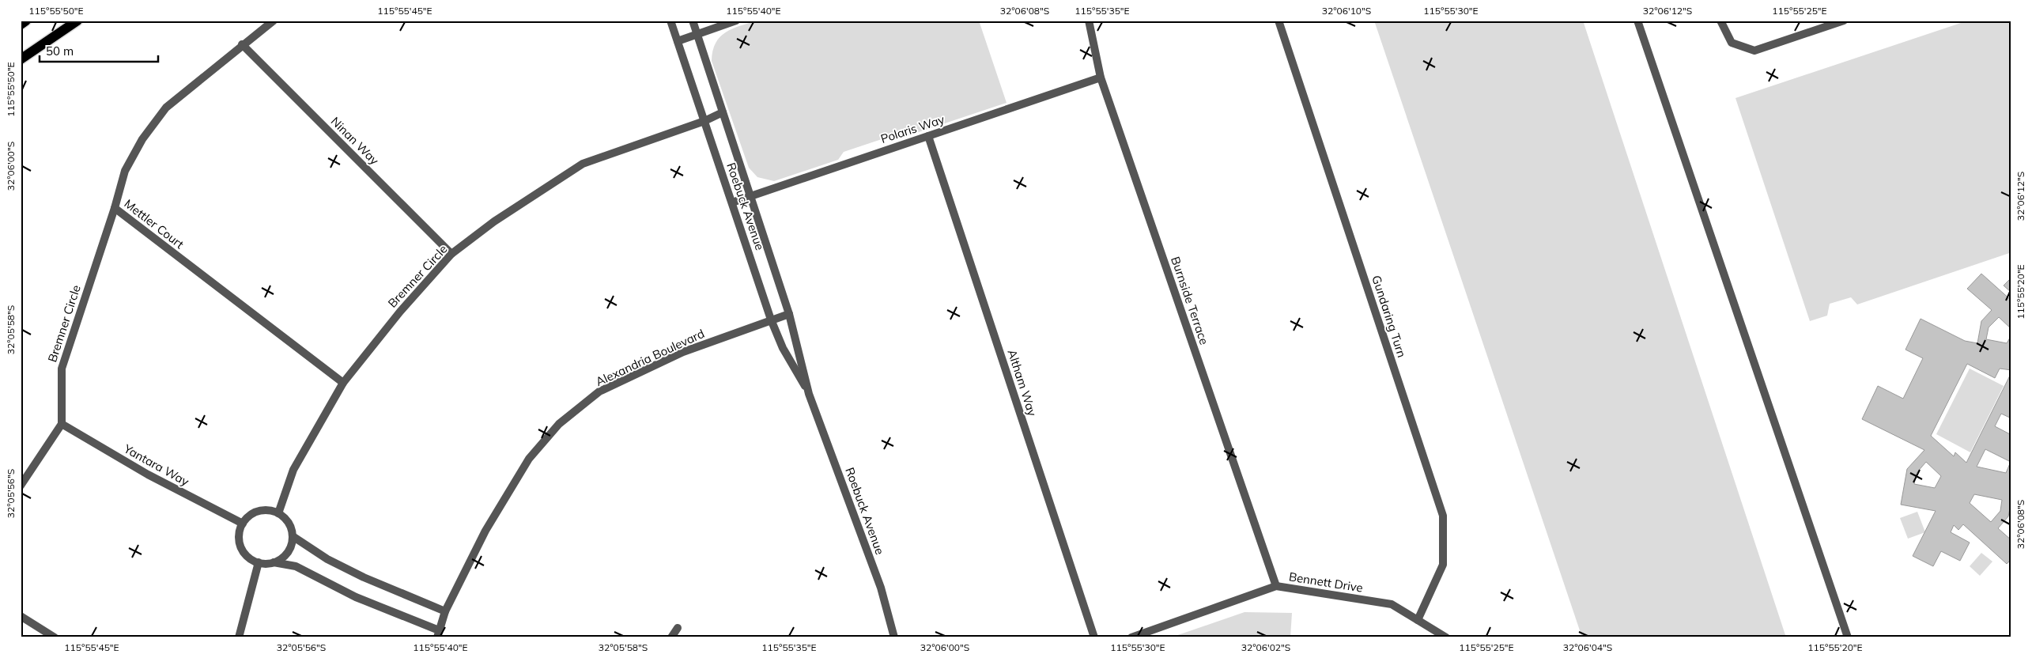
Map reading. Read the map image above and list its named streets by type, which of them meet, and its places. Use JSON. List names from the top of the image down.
{
  "streets": {
    "street": [
      "Polaris Way",
      "Ninan Way",
      "Roebuck Avenue",
      "Mettler Court",
      "Bremner Circle",
      "Burnside Terrace",
      "Gundaring Turn",
      "Alexandria Boulevard",
      "Altham Way",
      "Yantara Way",
      "Bennett Drive"
    ]
  },
  "crossings": [
    ["Polaris Way", "Roebuck Avenue"],
    ["Polaris Way", "Burnside Terrace"],
    ["Polaris Way", "Altham Way"],
    ["Ninan Way", "Mettler Court"],
    ["Ninan Way", "Bremner Circle"],
    ["Roebuck Avenue", "Bremner Circle"],
    ["Roebuck Avenue", "Alexandria Boulevard"],
    ["Mettler Court", "Bremner Circle"],
    ["Bremner Circle", "Yantara Way"],
    ["Burnside Terrace", "Bennett Drive"],
    ["Gundaring Turn", "Bennett Drive"]
  ],
  "scale_bar": "50 m",
  "coordinates": [
    "115°55'50\"E",
    "115°55'45\"E",
    "115°55'40\"E",
    "32°06'08\"S",
    "115°55'35\"E",
    "32°06'10\"S",
    "115°55'30\"E",
    "32°06'12\"S",
    "115°55'25\"E",
    "32°06'00\"S",
    "115°55'20\"E",
    "32°05'58\"S",
    "32°05'56\"S",
    "32°06'02\"S",
    "32°06'04\"S"
  ]
}
